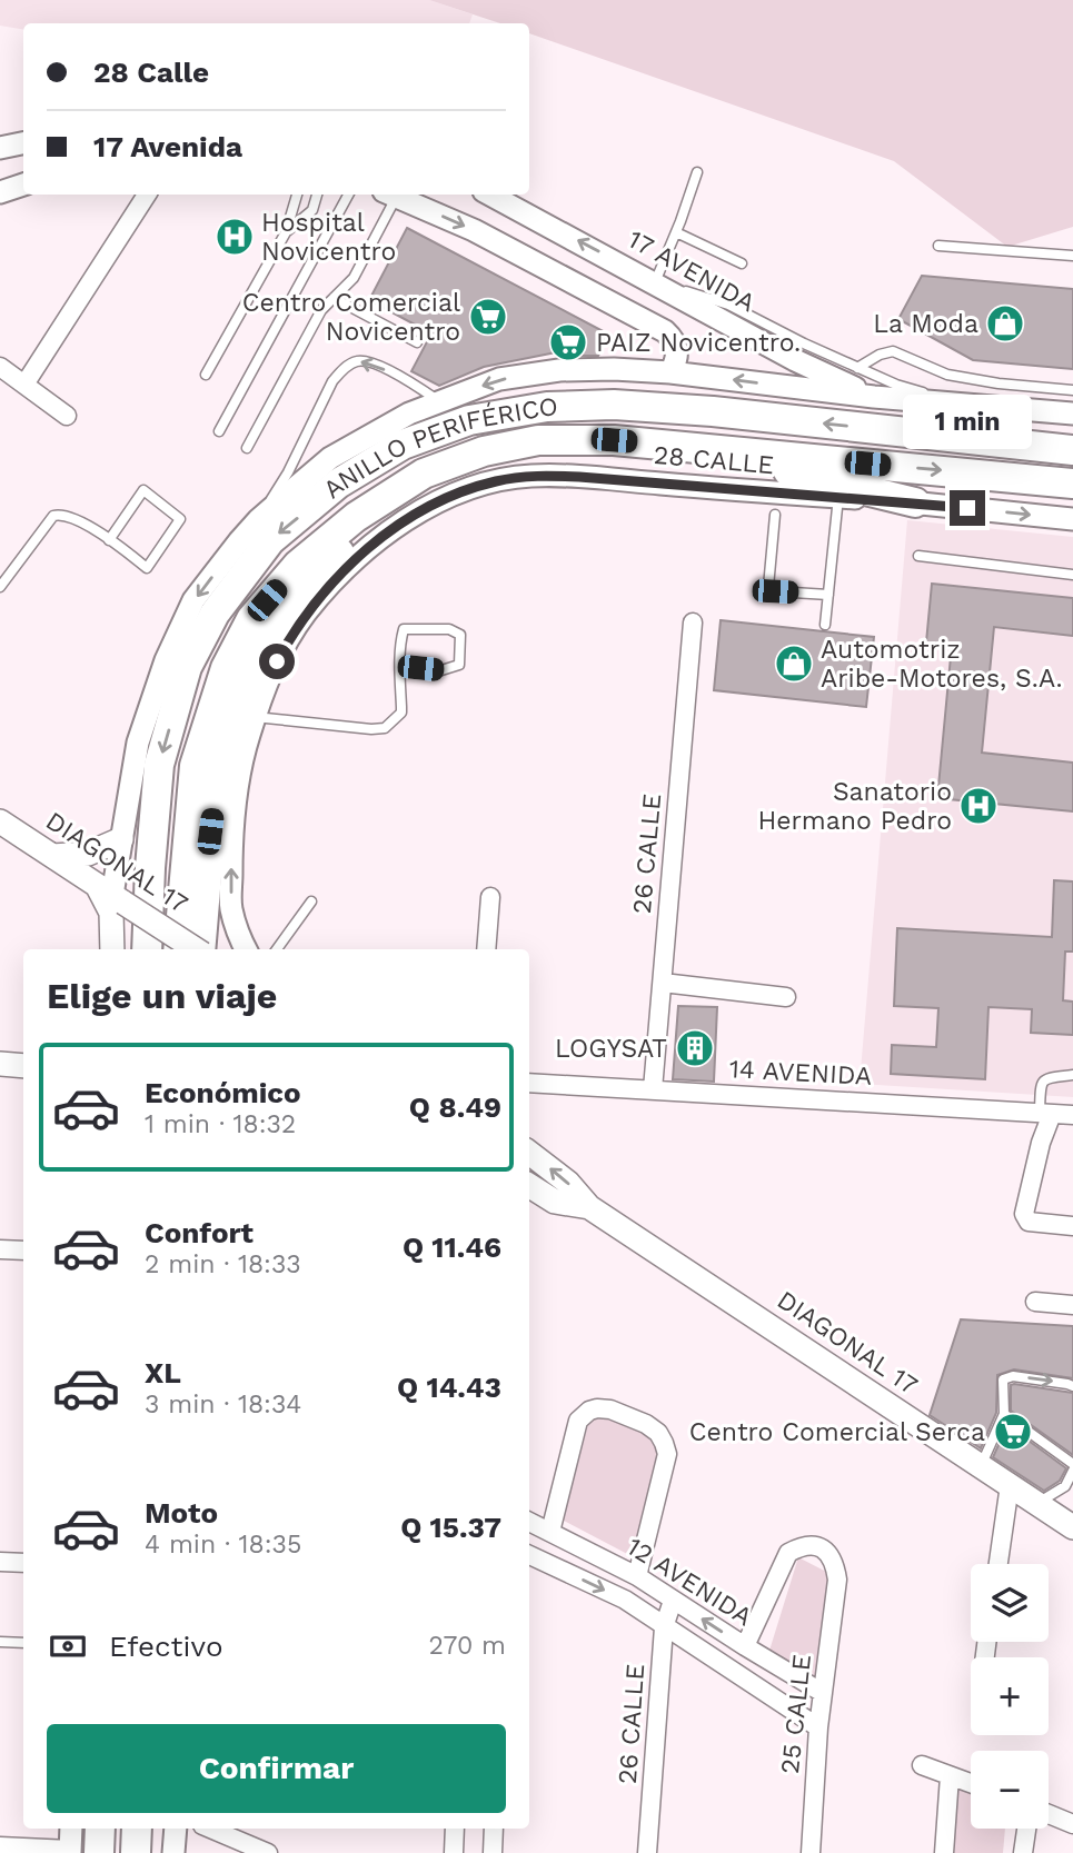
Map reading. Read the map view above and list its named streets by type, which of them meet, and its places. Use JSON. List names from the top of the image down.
{
  "streets": {
    "highway": ["ANILLO PERIFÉRICO"],
    "main road": ["DIAGONAL 17"],
    "street": [
      "17 AVENIDA",
      "28 CALLE",
      "26 CALLE",
      "14 AVENIDA",
      "12 AVENIDA",
      "25 CALLE"
    ]
  },
  "crossings": [
    ["17 AVENIDA", "ANILLO PERIFÉRICO"],
    ["ANILLO PERIFÉRICO", "DIAGONAL 17"],
    ["26 CALLE", "14 AVENIDA"],
    ["26 CALLE", "12 AVENIDA"],
    ["12 AVENIDA", "25 CALLE"]
  ],
  "places": {
    "hospital": ["Hospital Novicentro", "Sanatorio Hermano Pedro"],
    "supermarket": ["Centro Comercial Novicentro", "PAIZ Novicentro.", "Centro Comercial Serca"],
    "shop": ["La Moda", "Automotriz Aribe-Motores, S.A."],
    "building": ["LOGYSAT"]
  },
  "page": {
    "banner": ["28 Calle", "17 Avenida"],
    "bubble": "1 min",
    "heading": "Elige un viaje",
    "list": [
      {
        "name": "Económico",
        "note": "1 min · 18:32",
        "value": "Q 8.49"
      },
      {
        "name": "Confort",
        "note": "2 min · 18:33",
        "value": "Q 11.46"
      },
      {
        "name": "XL",
        "note": "3 min · 18:34",
        "value": "Q 14.43"
      },
      {
        "name": "Moto",
        "note": "4 min · 18:35",
        "value": "Q 15.37"
      }
    ],
    "map_buttons": ["+", "−"],
    "pay": ["Efectivo", "270 m"],
    "buttons": "Confirmar"
  }
}
